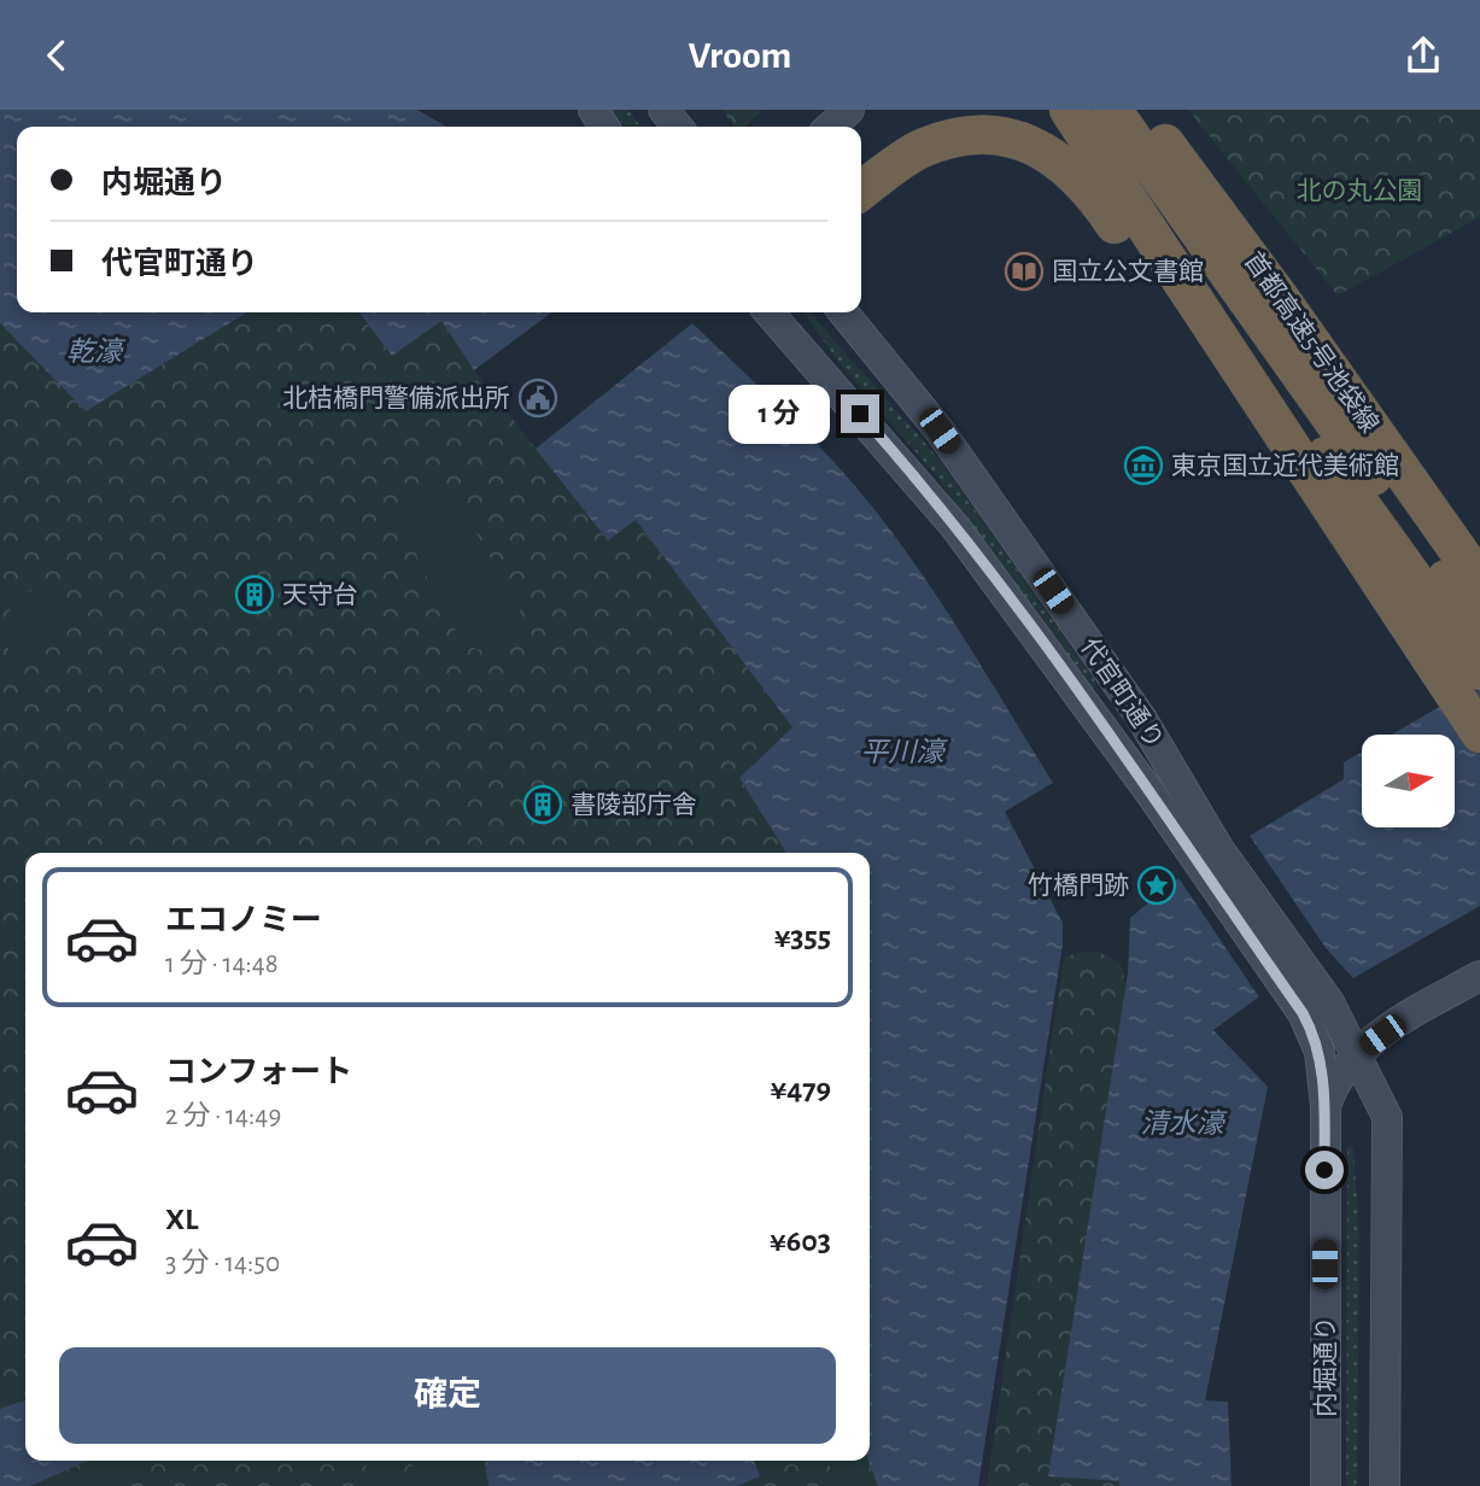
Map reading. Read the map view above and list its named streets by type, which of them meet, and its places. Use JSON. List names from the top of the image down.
{
  "streets": {
    "highway": ["首都高速5号池袋線"],
    "street": ["代官町通り", "内堀通り"]
  },
  "crossings": [
    ["代官町通り", "内堀通り"]
  ],
  "water": ["乾濠", "平川濠", "清水濠"],
  "parks": ["北の丸公園"],
  "places": {
    "library": ["国立公文書館"],
    "public building": ["北桔橋門警備派出所"],
    "museum": ["東京国立近代美術館"],
    "building": ["天守台", "書陵部庁舎"],
    "place": ["竹橋門跡"]
  },
  "north": "right",
  "page": {
    "header": "Vroom",
    "banner": ["内堀通り", "代官町通り"],
    "bubble": "1 分",
    "list": [
      {
        "name": "エコノミー",
        "note": "1 分 · 14:48",
        "value": "¥355"
      },
      {
        "name": "コンフォート",
        "note": "2 分 · 14:49",
        "value": "¥479"
      },
      {
        "name": "XL",
        "note": "3 分 · 14:50",
        "value": "¥603"
      }
    ],
    "buttons": "確定"
  }
}
